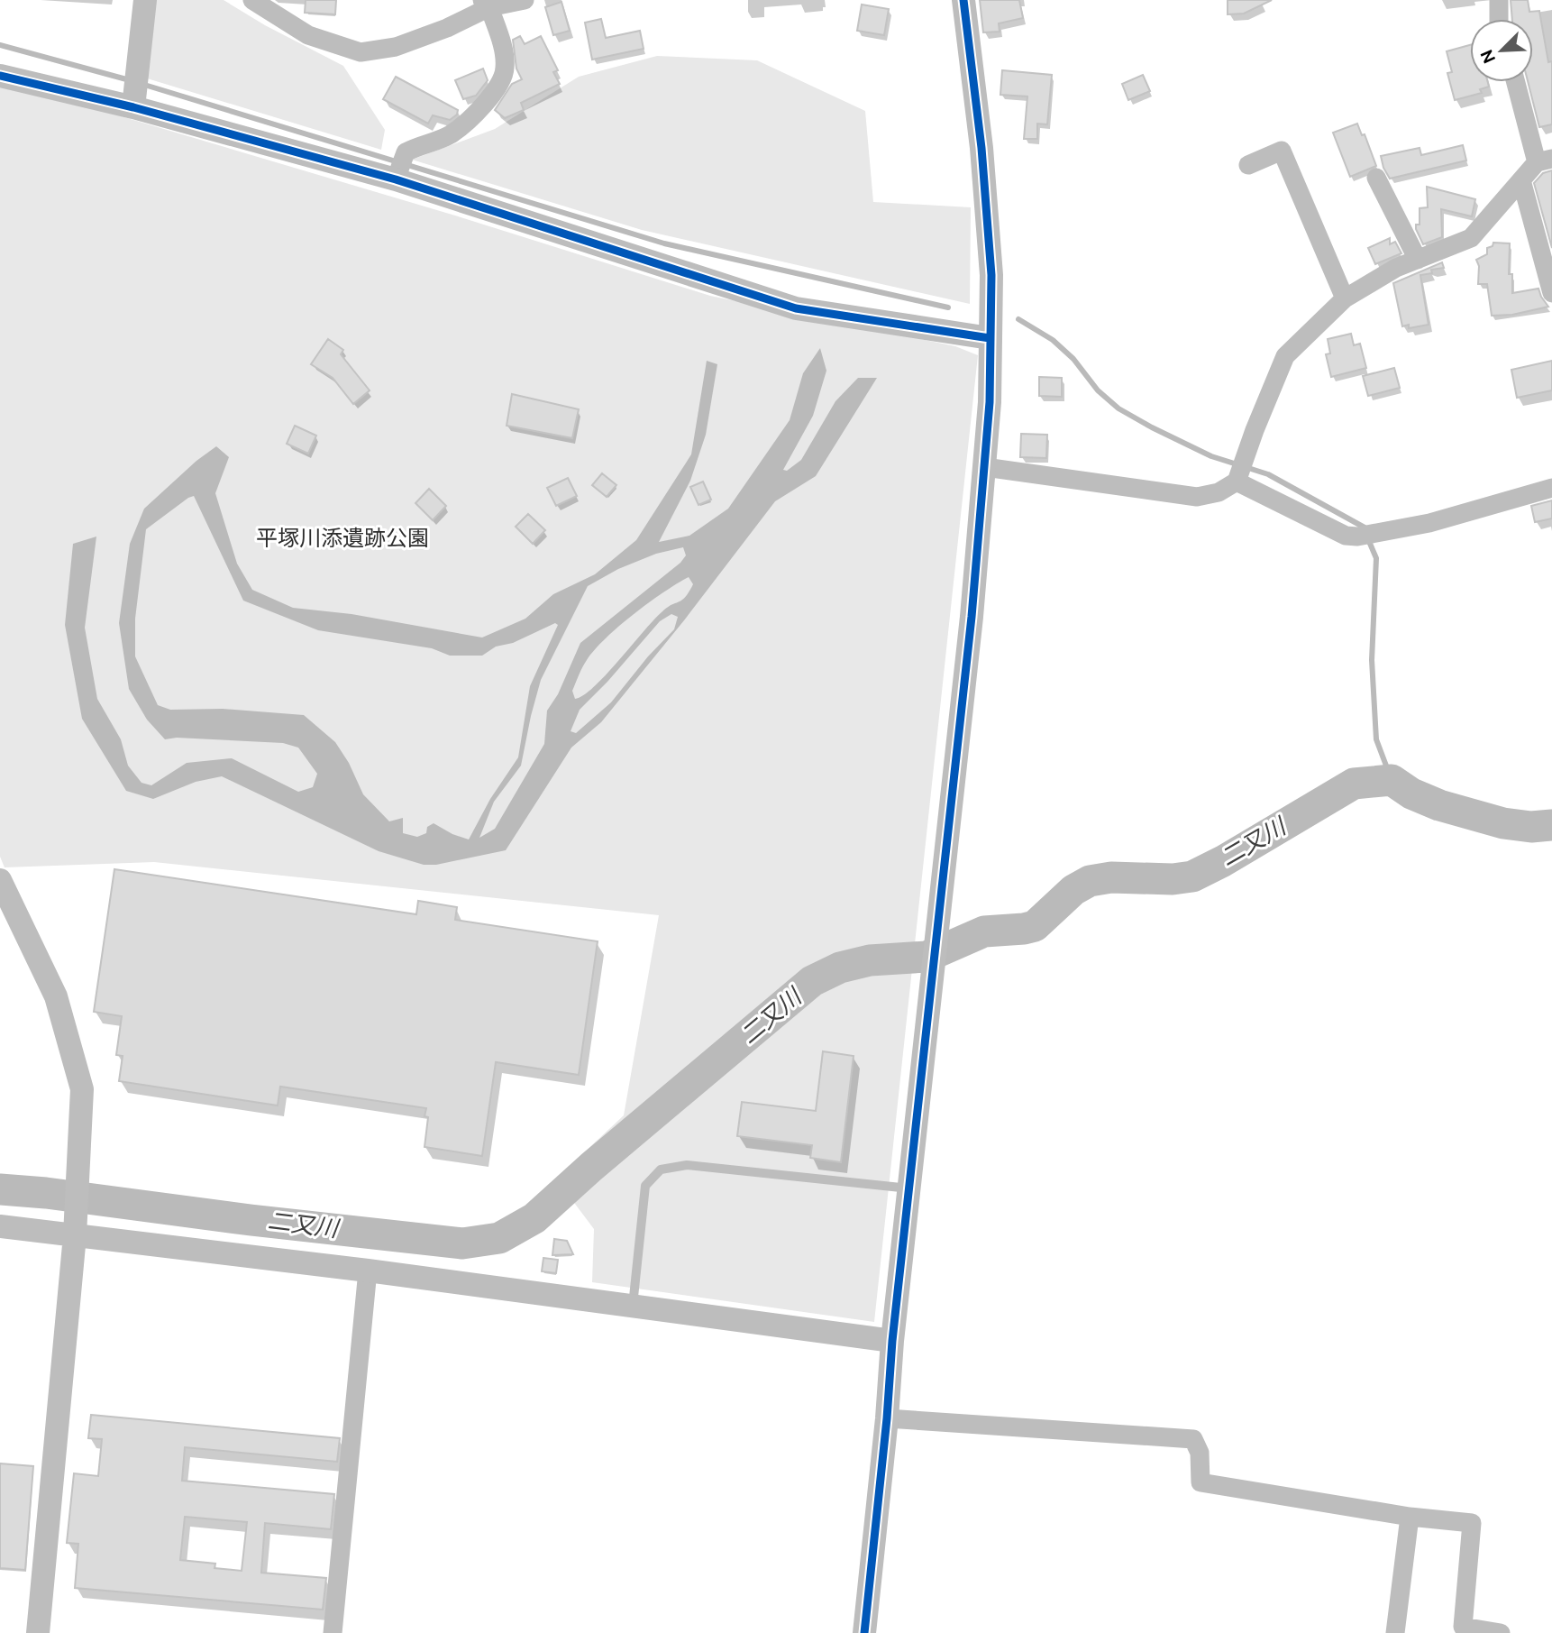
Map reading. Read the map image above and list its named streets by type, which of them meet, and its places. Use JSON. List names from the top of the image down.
{
  "water": ["二又川"],
  "parks": ["平塚川添遺跡公園"],
  "north": "bottom left"
}
